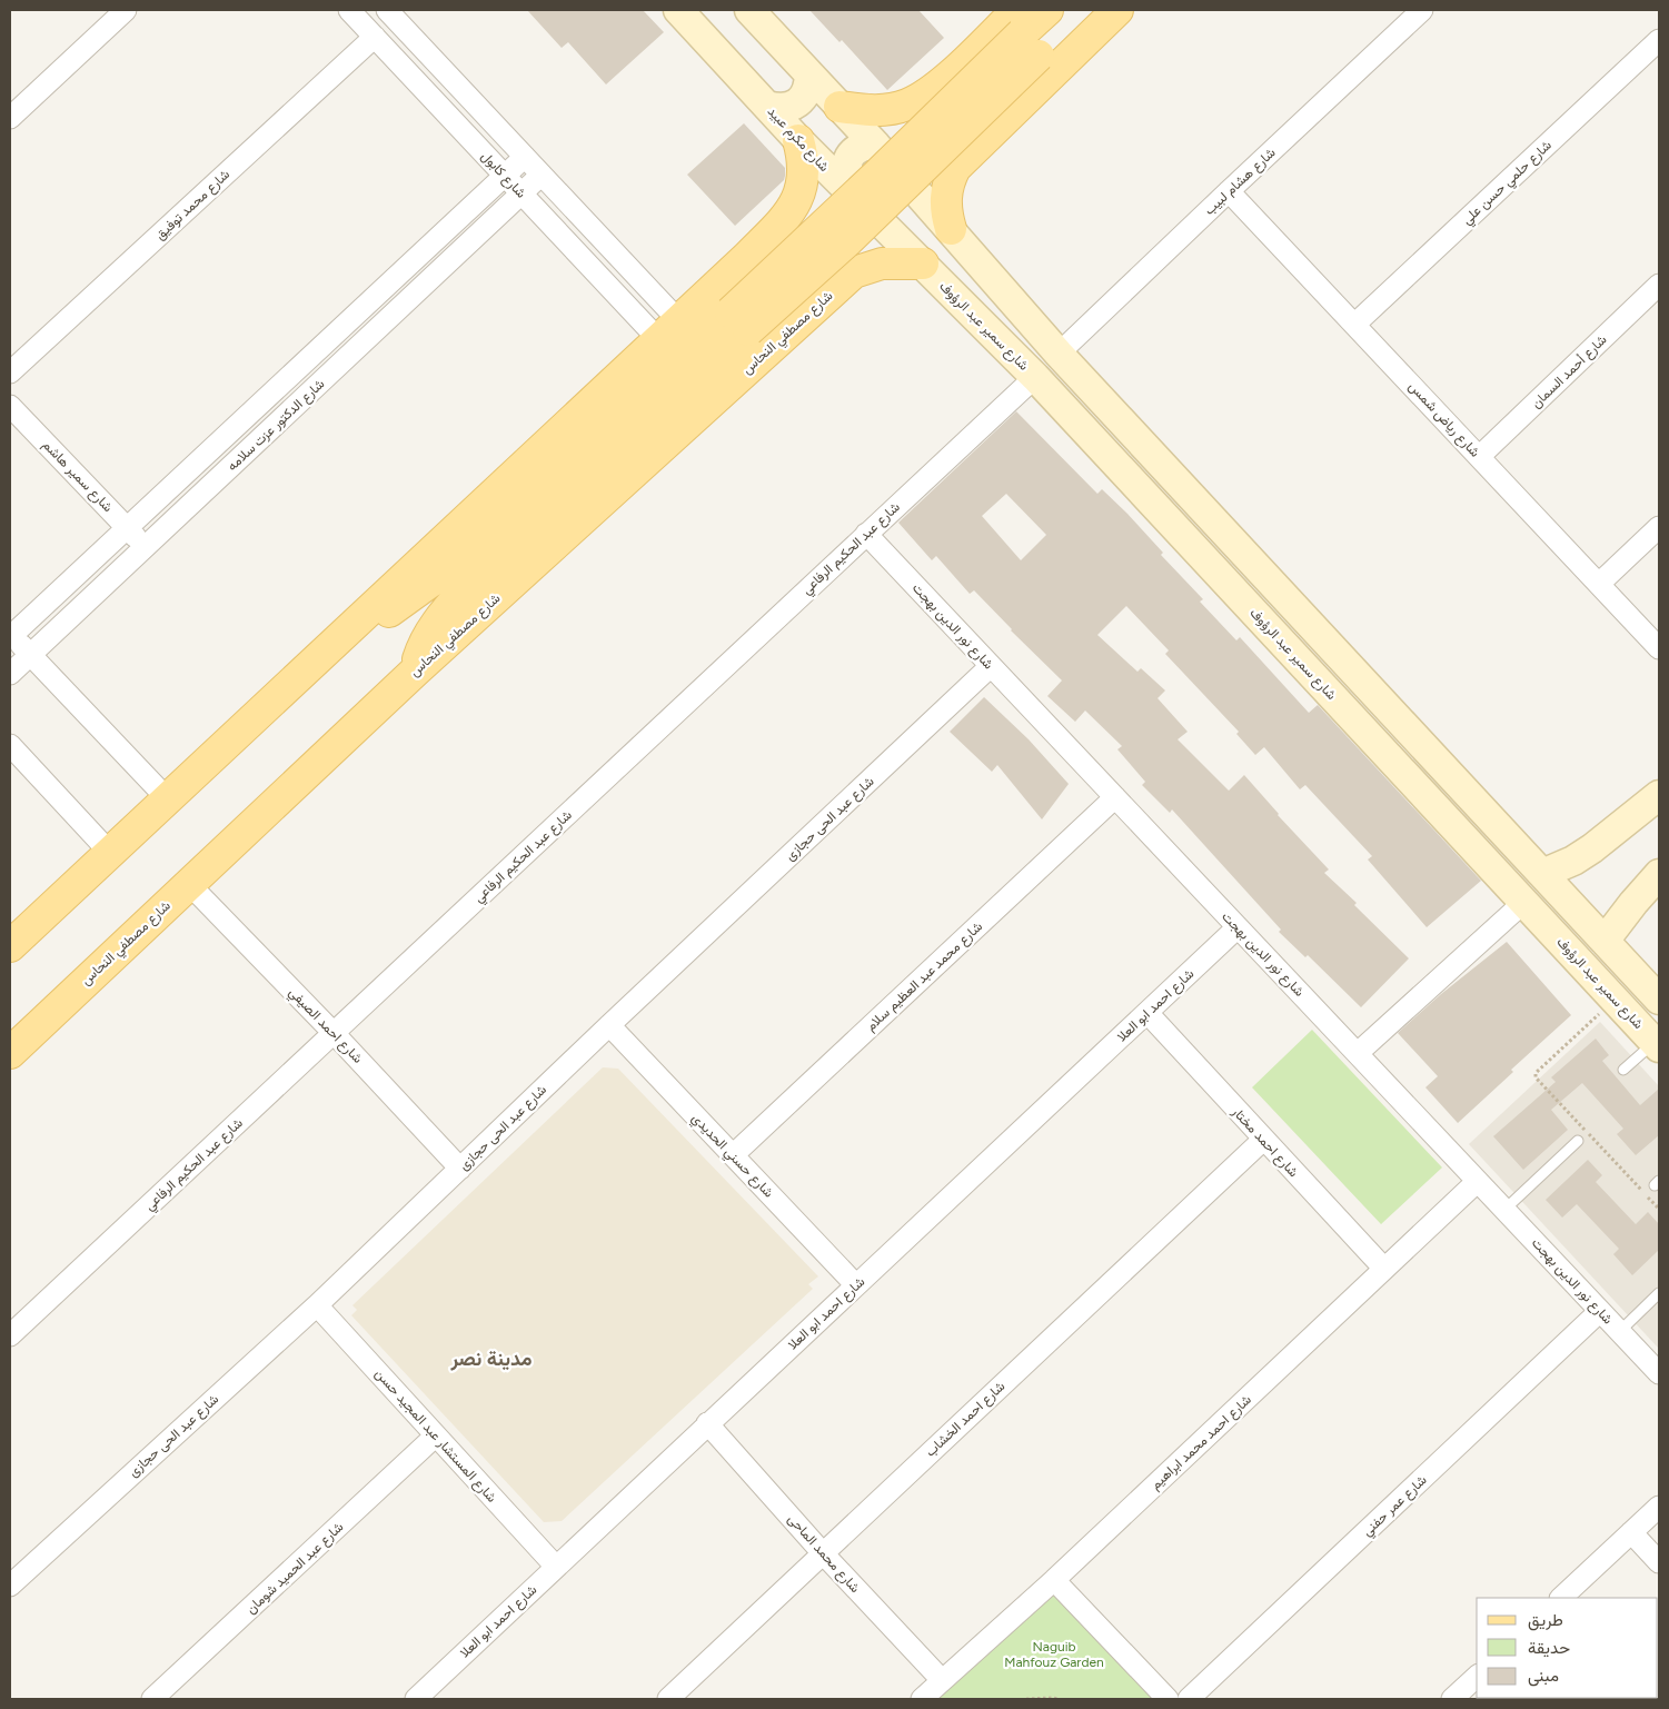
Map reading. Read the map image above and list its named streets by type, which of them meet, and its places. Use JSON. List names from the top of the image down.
{
  "streets": {
    "main road": ["شارع مصطفي النحاس"],
    "street": [
      "شارع مكرم عبيد",
      "شارع كابول",
      "شارع هشام لبيب",
      "شارع حلمي حسن علي",
      "شارع محمد توفيق",
      "شارع سمير عبد الرؤوف",
      "شارع أحمد السمان",
      "شارع رياض شمس",
      "شارع الدكتور عزت سلامه",
      "شارع سمير هاشم",
      "شارع عبد الحكيم الرفاعي",
      "شارع نور الدين بهجت",
      "شارع عبد الحى حجازى",
      "شارع محمد عبد العظيم سلام",
      "شارع احمد ابو العلا",
      "شارع احمد الصيفي",
      "شارع احمد مختار",
      "شارع حسني الحديدي",
      "شارع احمد الخشاب",
      "شارع المستشار عبد المجيد حسن",
      "شارع احمد محمد ابراهيم",
      "شارع عمر حفني",
      "شارع محمد الماحى",
      "شارع عبد الحميد شومان"
    ]
  },
  "crossings": [
    ["شارع مكرم عبيد", "شارع سمير عبد الرؤوف"],
    ["شارع مكرم عبيد", "شارع مصطفي النحاس"],
    ["شارع كابول", "شارع محمد توفيق"],
    ["شارع كابول", "شارع الدكتور عزت سلامه"],
    ["شارع هشام لبيب", "شارع رياض شمس"],
    ["شارع حلمي حسن علي", "شارع رياض شمس"],
    ["شارع سمير عبد الرؤوف", "شارع مصطفي النحاس"],
    ["شارع سمير عبد الرؤوف", "شارع عبد الحكيم الرفاعي"],
    ["شارع مصطفي النحاس", "شارع احمد الصيفي"],
    ["شارع أحمد السمان", "شارع رياض شمس"],
    ["شارع الدكتور عزت سلامه", "شارع سمير هاشم"],
    ["شارع عبد الحكيم الرفاعي", "شارع نور الدين بهجت"],
    ["شارع عبد الحكيم الرفاعي", "شارع احمد الصيفي"],
    ["شارع نور الدين بهجت", "شارع عبد الحى حجازى"],
    ["شارع نور الدين بهجت", "شارع محمد عبد العظيم سلام"],
    ["شارع نور الدين بهجت", "شارع احمد ابو العلا"],
    ["شارع نور الدين بهجت", "شارع احمد محمد ابراهيم"],
    ["شارع نور الدين بهجت", "شارع عمر حفني"],
    ["شارع عبد الحى حجازى", "شارع احمد الصيفي"],
    ["شارع عبد الحى حجازى", "شارع حسني الحديدي"],
    ["شارع عبد الحى حجازى", "شارع المستشار عبد المجيد حسن"],
    ["شارع محمد عبد العظيم سلام", "شارع حسني الحديدي"],
    ["شارع احمد ابو العلا", "شارع احمد مختار"],
    ["شارع احمد ابو العلا", "شارع حسني الحديدي"],
    ["شارع احمد ابو العلا", "شارع المستشار عبد المجيد حسن"],
    ["شارع احمد ابو العلا", "شارع محمد الماحى"],
    ["شارع احمد مختار", "شارع احمد الخشاب"],
    ["شارع احمد مختار", "شارع احمد محمد ابراهيم"],
    ["شارع احمد الخشاب", "شارع محمد الماحى"],
    ["شارع المستشار عبد المجيد حسن", "شارع عبد الحميد شومان"],
    ["شارع احمد محمد ابراهيم", "شارع محمد الماحى"]
  ],
  "districts": ["مدينة نصر"],
  "parks": ["Naguib Mahfouz Garden"],
  "legend": ["طريق", "حديقة", "مبنى"]
}
